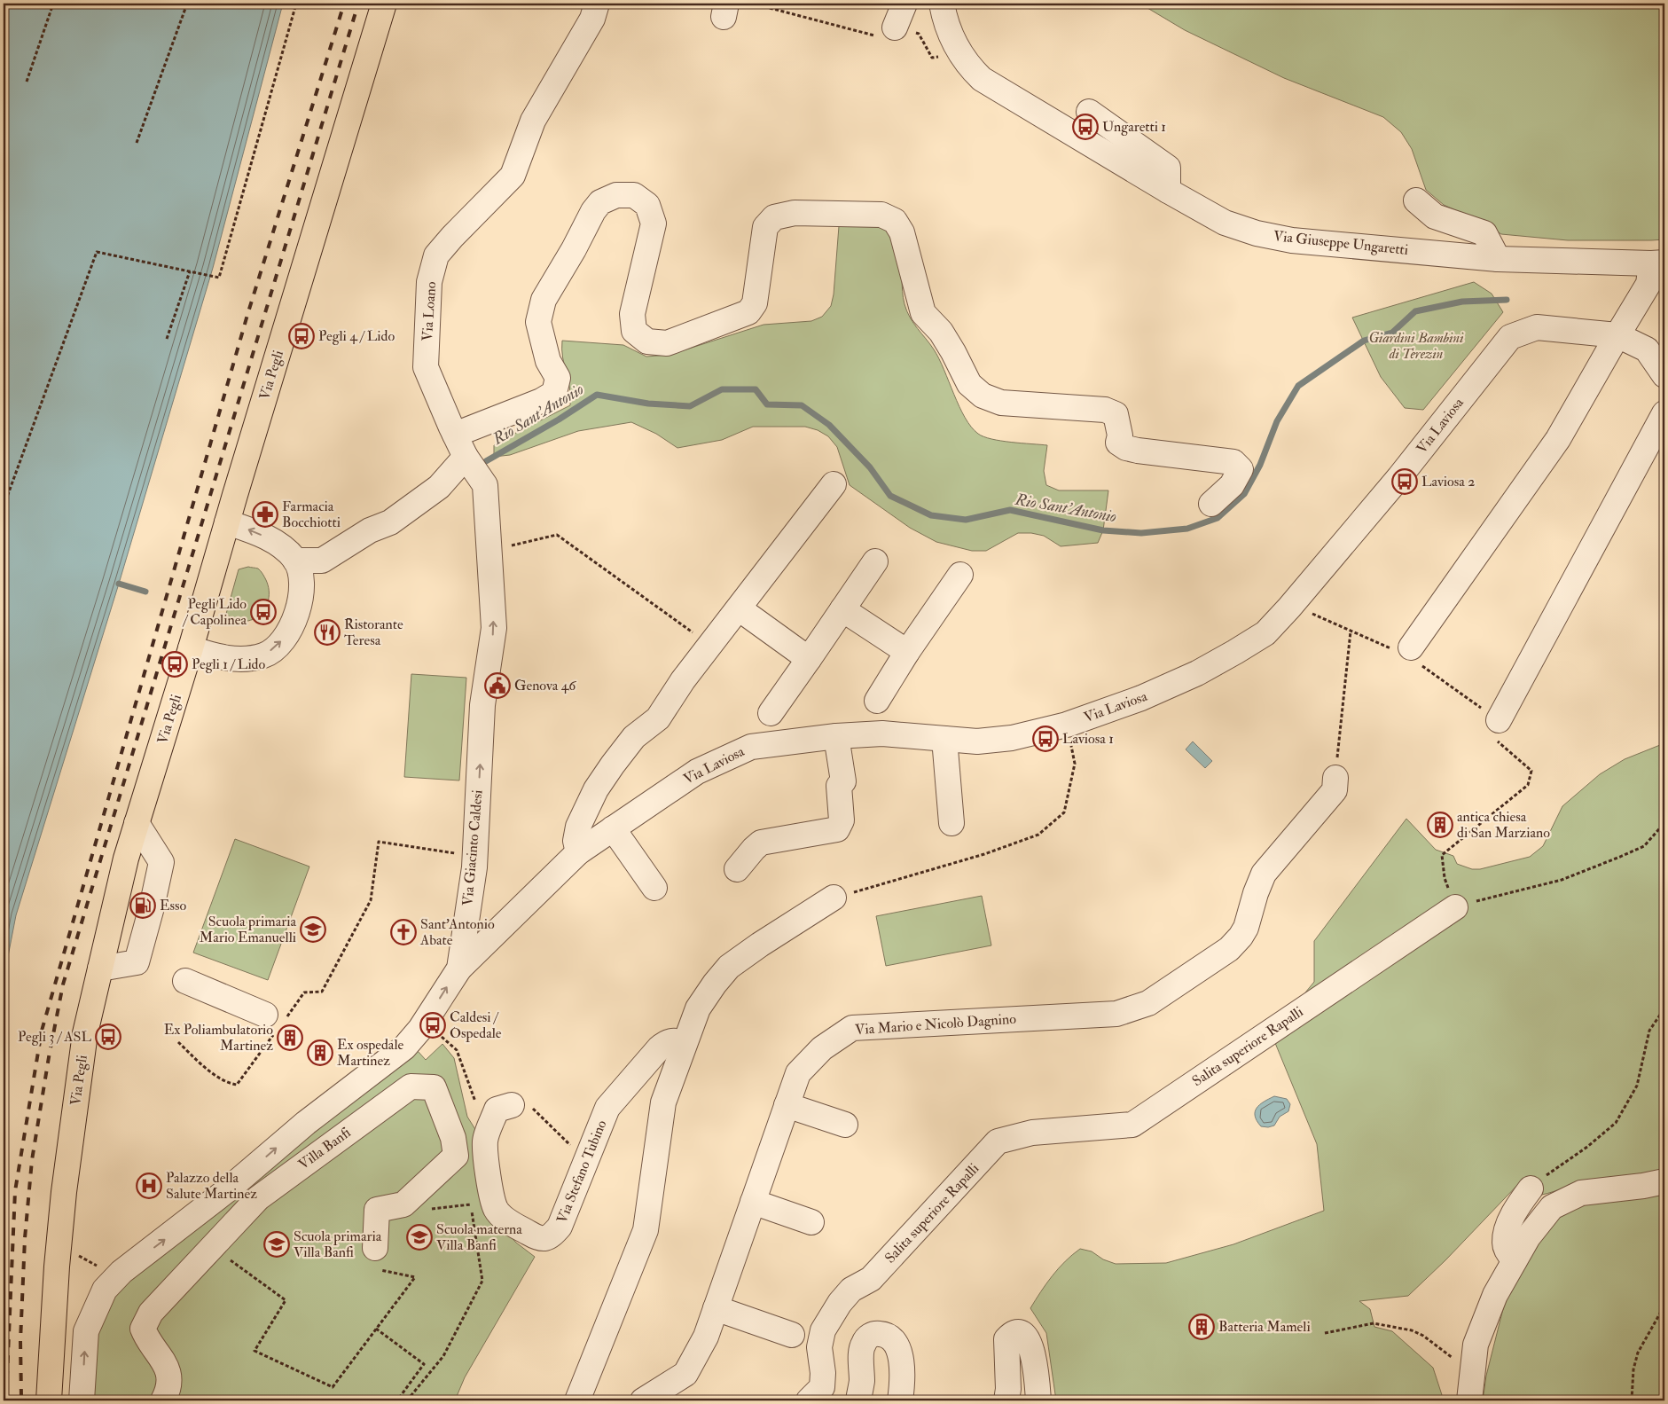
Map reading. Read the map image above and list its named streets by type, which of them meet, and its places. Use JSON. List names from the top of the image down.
{
  "streets": {
    "main road": ["Via Pegli"],
    "street": [
      "Via Giuseppe Ungaretti",
      "Via Loano",
      "Via Laviosa",
      "Via Giacinto Caldesi",
      "Via Mario e Nicolò Dagnino",
      "Salita superiore Rapalli",
      "Villa Banfi",
      "Via Stefano Tubino"
    ]
  },
  "crossings": [
    ["Via Loano", "Via Giacinto Caldesi"],
    ["Via Laviosa", "Via Giacinto Caldesi"]
  ],
  "one_way": ["Via Giacinto Caldesi"],
  "water": ["Rio Sant'Antonio"],
  "parks": ["Giardini Bambini di Terezin"],
  "places": {
    "bus stop": [
      "Ungaretti 1",
      "Pegli 4 / Lido",
      "Laviosa 2",
      "Pegli Lido / Capolinea",
      "Pegli 1 / Lido",
      "Laviosa 1",
      "Caldesi / Ospedale",
      "Pegli 3 / ASL"
    ],
    "pharmacy": ["Farmacia Bocchiotti"],
    "restaurant": ["Ristorante Teresa"],
    "public building": ["Genova 46"],
    "building": [
      "antica chiesa di San Marziano",
      "Ex Poliambulatorio Martinez",
      "Ex ospedale Martinez",
      "Batteria Mameli"
    ],
    "fuel station": ["Esso"],
    "school or university": ["Scuola primaria Mario Emanuelli", "Scuola materna Villa Banfi", "Scuola primaria Villa Banfi"],
    "church": ["Sant'Antonio Abate"],
    "hospital": ["Palazzo della Salute Martinez"]
  }
}
